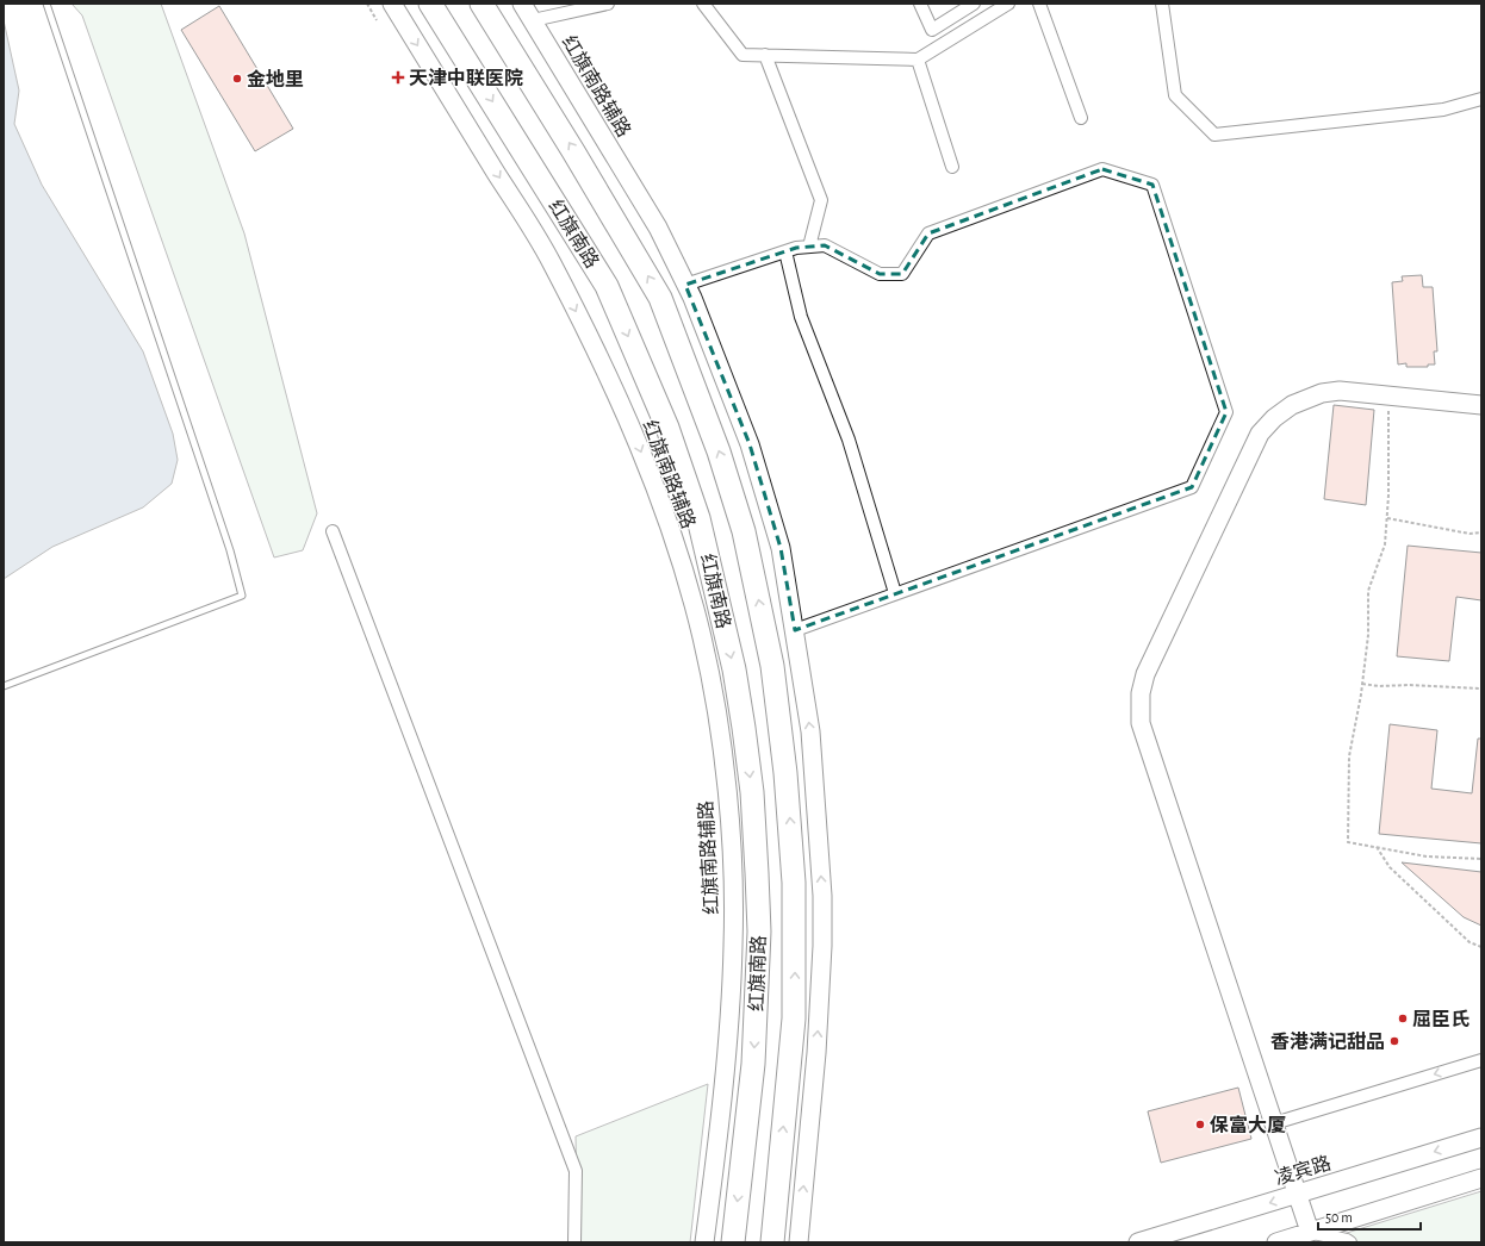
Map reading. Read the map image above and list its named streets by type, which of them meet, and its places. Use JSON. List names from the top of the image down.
{
  "streets": {
    "highway": ["红旗南路"],
    "main road": ["红旗南路辅路", "凌宾路"]
  },
  "places": {
    "health": ["天津中联医院"],
    "other": [
      "金地里",
      "屈臣氏",
      "香港满记甜品",
      "保富大厦"
    ]
  },
  "scale_bar": "50 m"
}
